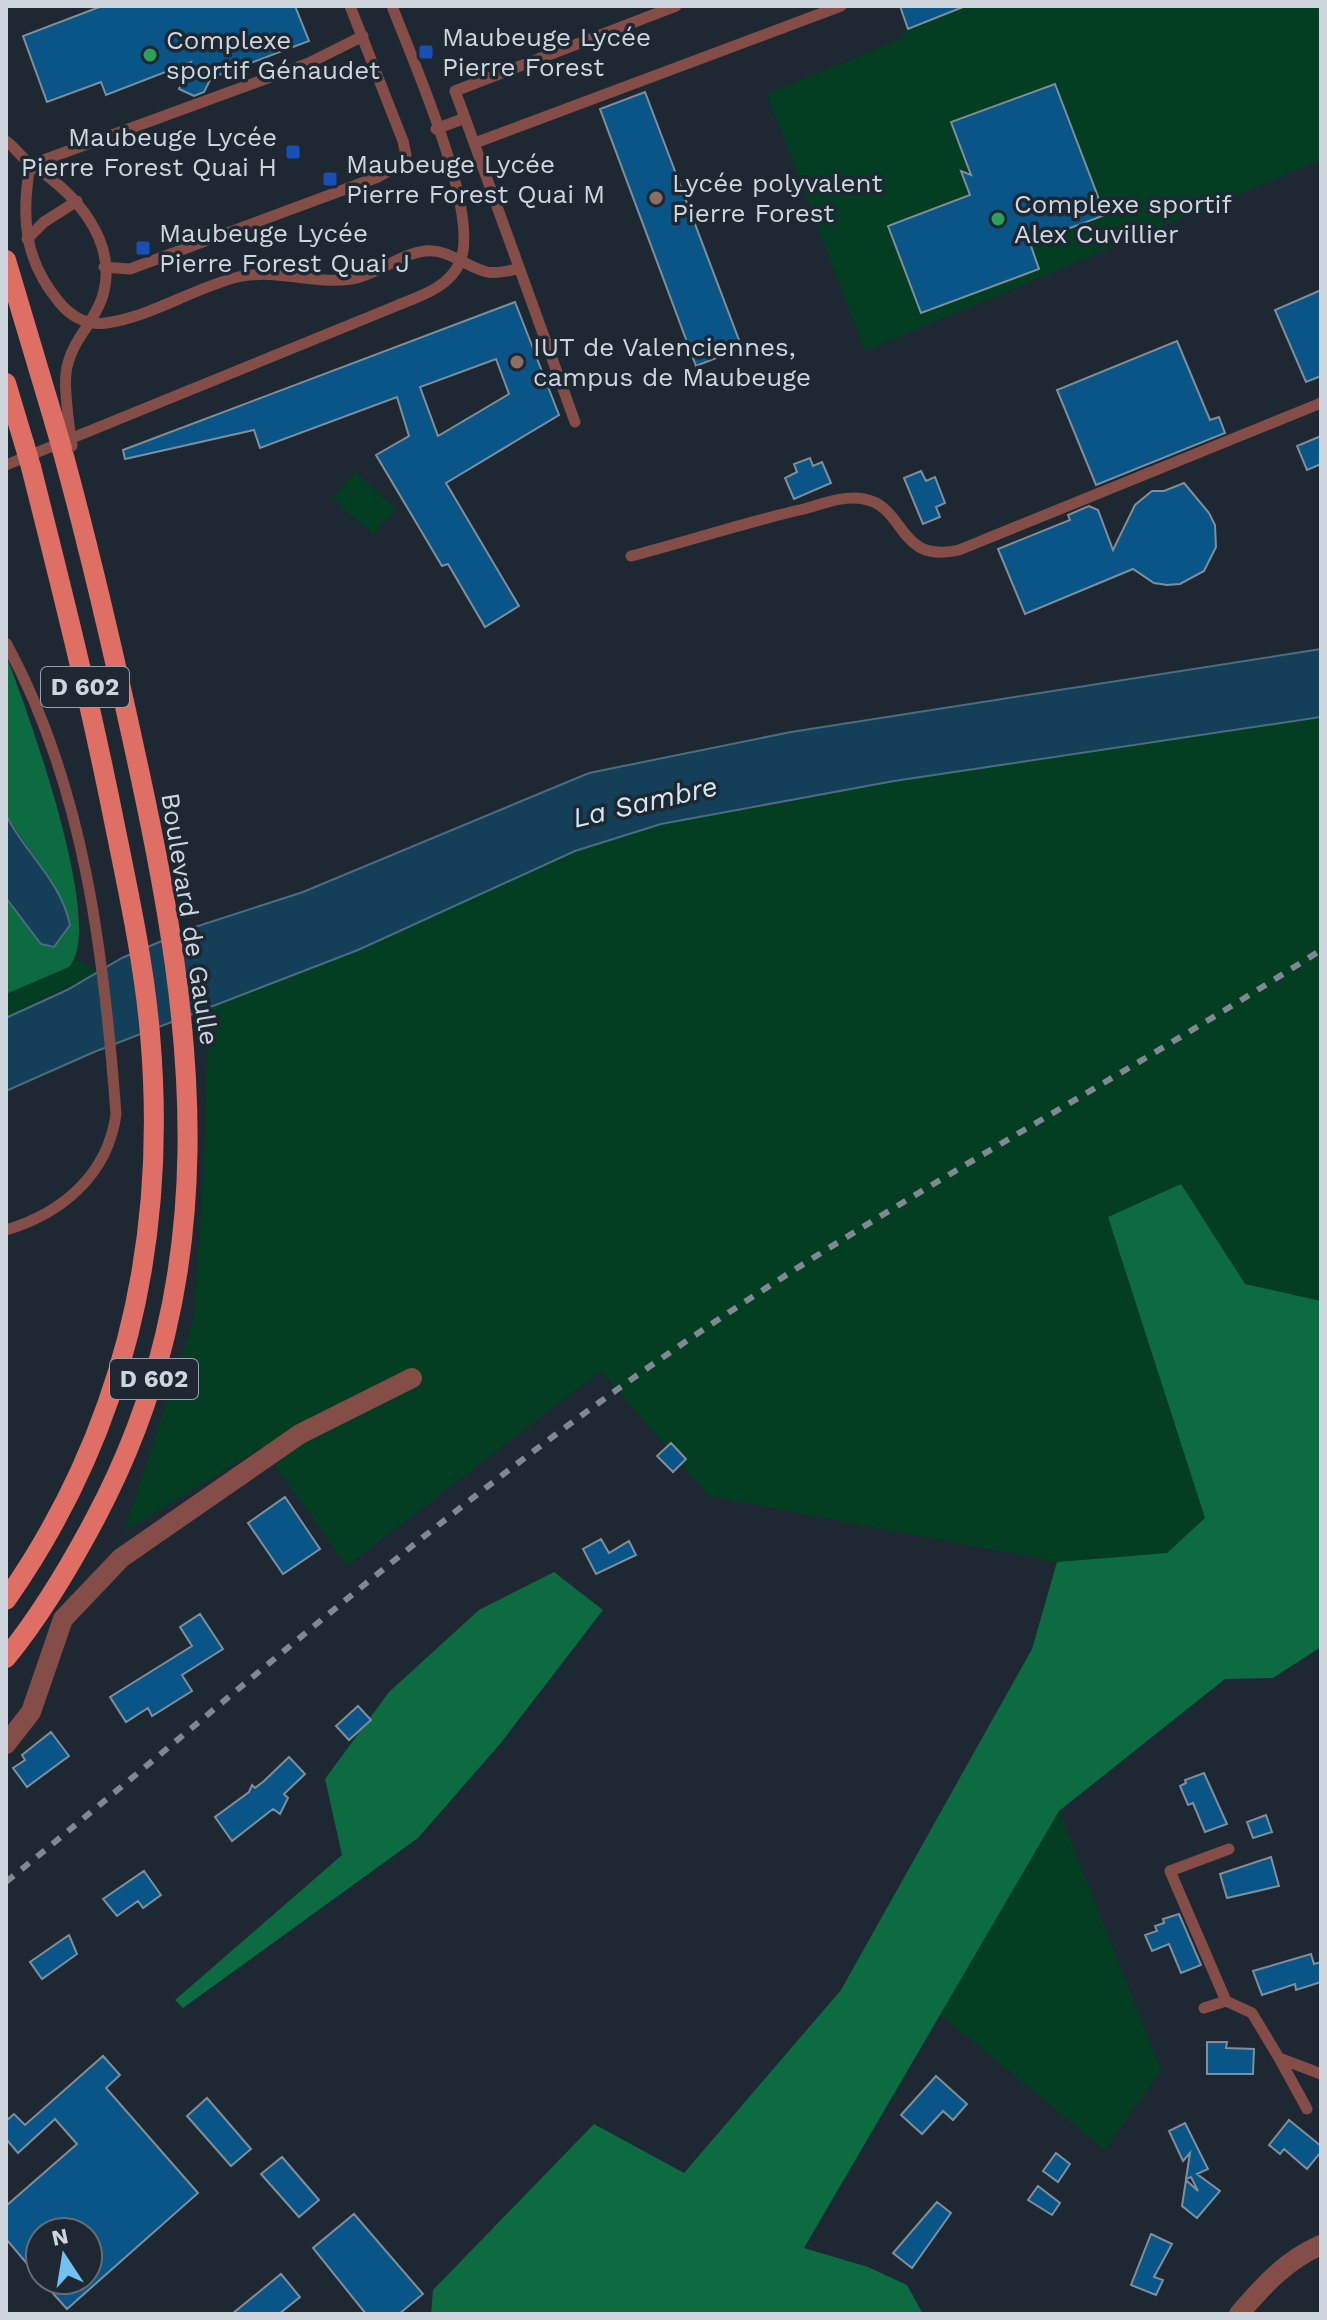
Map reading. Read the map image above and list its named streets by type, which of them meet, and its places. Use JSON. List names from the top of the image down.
{
  "streets": {
    "main road": ["D 602", "Boulevard de Gaulle"]
  },
  "water": ["La Sambre"],
  "places": {
    "transit": [
      "Maubeuge Lycée Pierre Forest",
      "Maubeuge Lycée Pierre Forest Quai H",
      "Maubeuge Lycée Pierre Forest Quai M",
      "Maubeuge Lycée Pierre Forest Quai J"
    ],
    "other": [
      "Complexe sportif Génaudet",
      "Lycée polyvalent Pierre Forest",
      "Complexe sportif Alex Cuvillier",
      "IUT de Valenciennes, campus de Maubeuge"
    ]
  },
  "north": "top"
}
